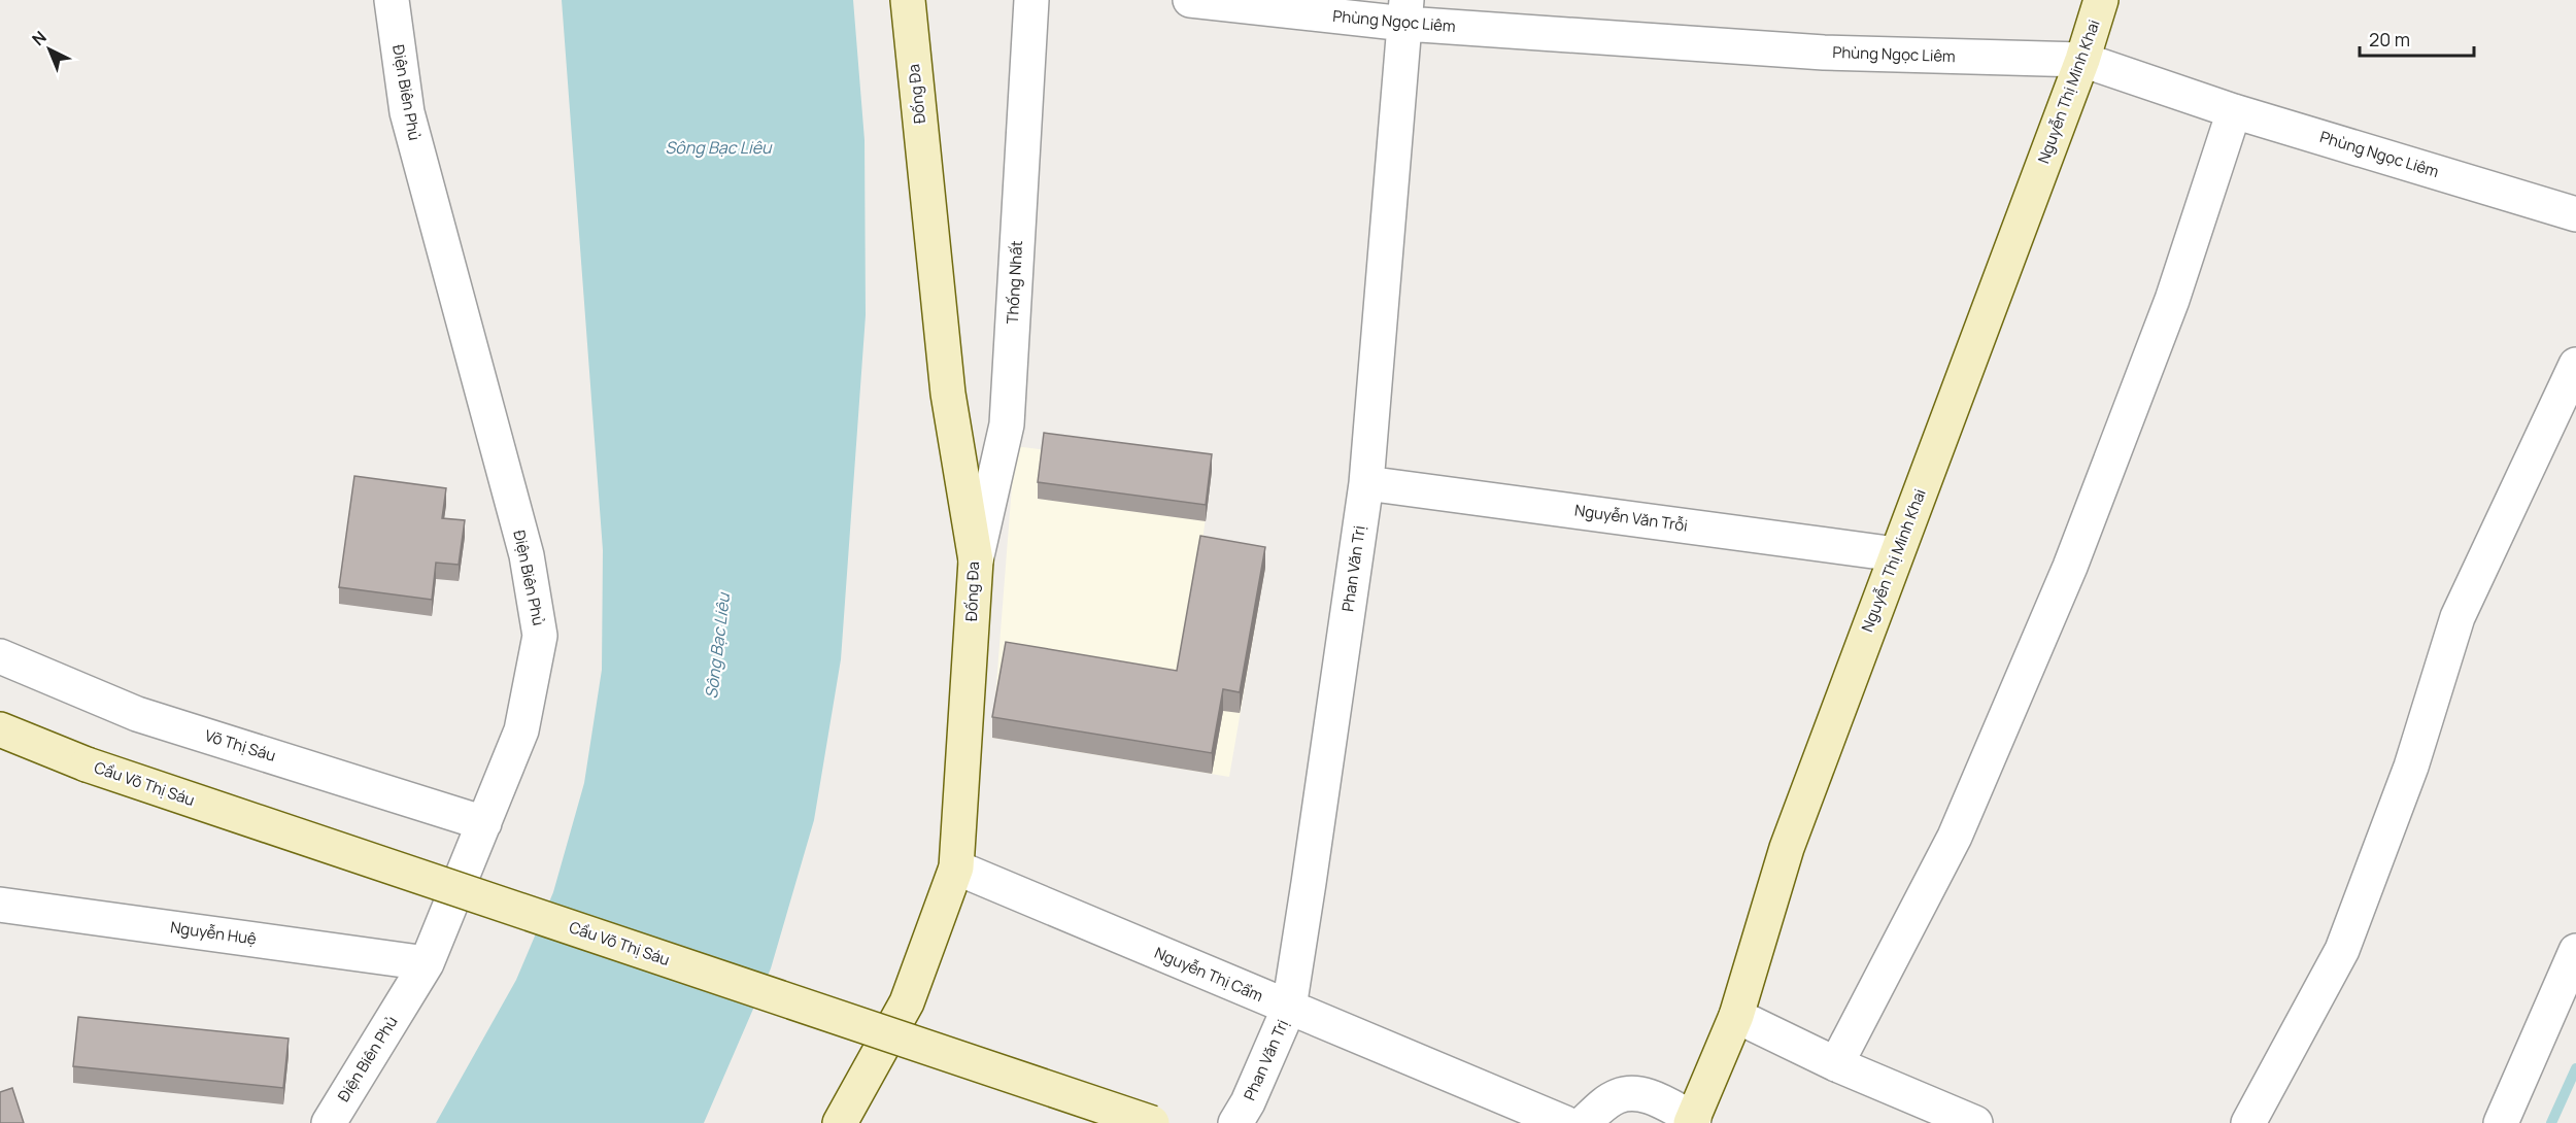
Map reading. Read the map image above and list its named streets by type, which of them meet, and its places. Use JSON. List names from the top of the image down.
{
  "streets": {
    "main road": ["Nguyễn Thị Minh Khai", "Đống Đa", "Cầu Võ Thị Sáu"],
    "street": [
      "Phùng Ngọc Liêm",
      "Điện Biên Phủ",
      "Thống Nhất",
      "Nguyễn Văn Trỗi",
      "Phan Văn Trị",
      "Võ Thị Sáu",
      "Nguyễn Huệ",
      "Nguyễn Thị Cẩm"
    ]
  },
  "crossings": [
    ["Phùng Ngọc Liêm", "Nguyễn Thị Minh Khai"],
    ["Phùng Ngọc Liêm", "Phan Văn Trị"],
    ["Nguyễn Thị Minh Khai", "Nguyễn Văn Trỗi"],
    ["Điện Biên Phủ", "Võ Thị Sáu"],
    ["Điện Biên Phủ", "Nguyễn Huệ"],
    ["Đống Đa", "Thống Nhất"],
    ["Đống Đa", "Nguyễn Thị Cẩm"],
    ["Nguyễn Văn Trỗi", "Phan Văn Trị"],
    ["Phan Văn Trị", "Nguyễn Thị Cẩm"]
  ],
  "water": ["Sông Bạc Liêu"],
  "scale_bar": "20 m",
  "north": "top left"
}
